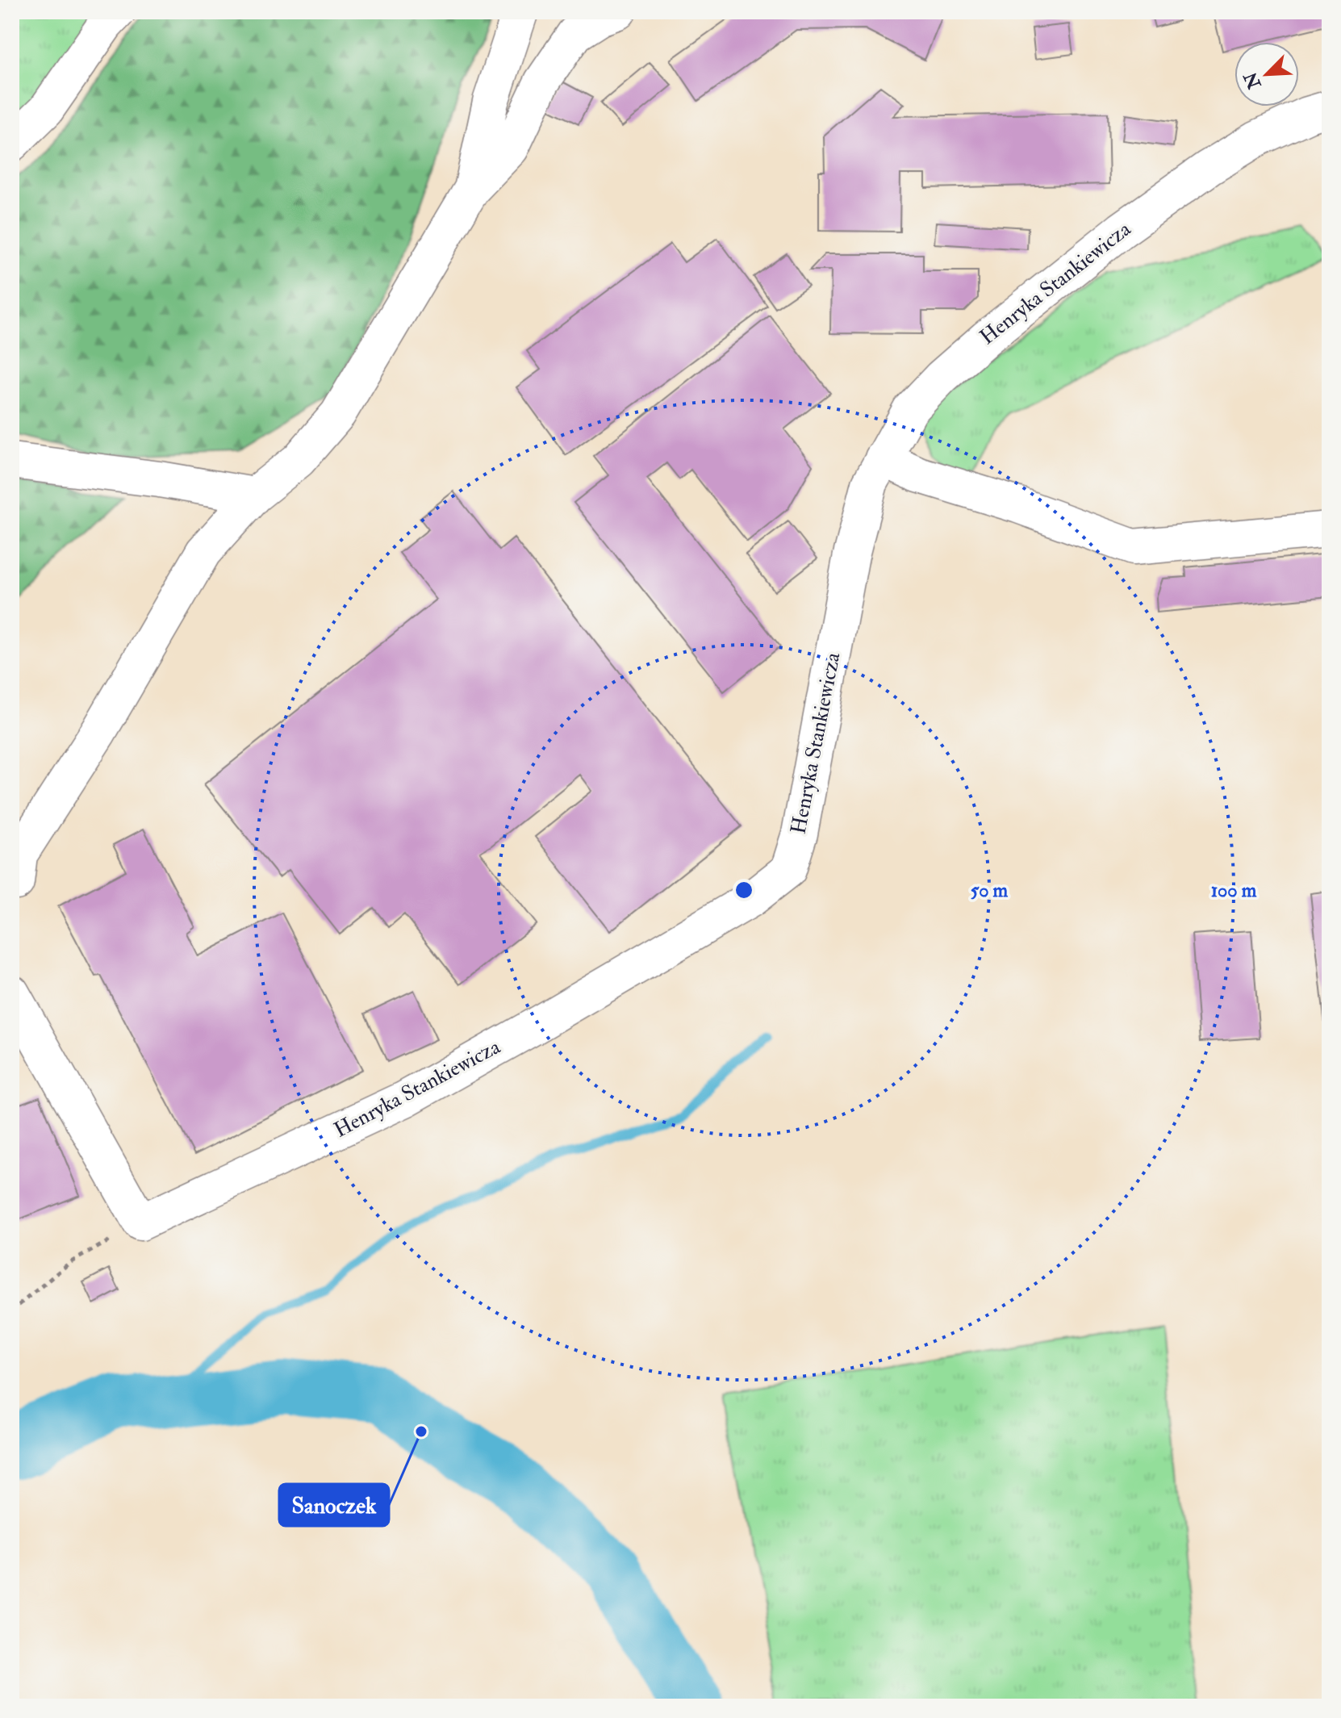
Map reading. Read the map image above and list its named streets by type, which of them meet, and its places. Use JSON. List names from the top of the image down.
{
  "streets": {
    "street": ["Henryka Stankiewicza"]
  },
  "places": ["Sanoczek"],
  "north": "bottom left",
  "rings": ["50 m", "100 m"]
}
